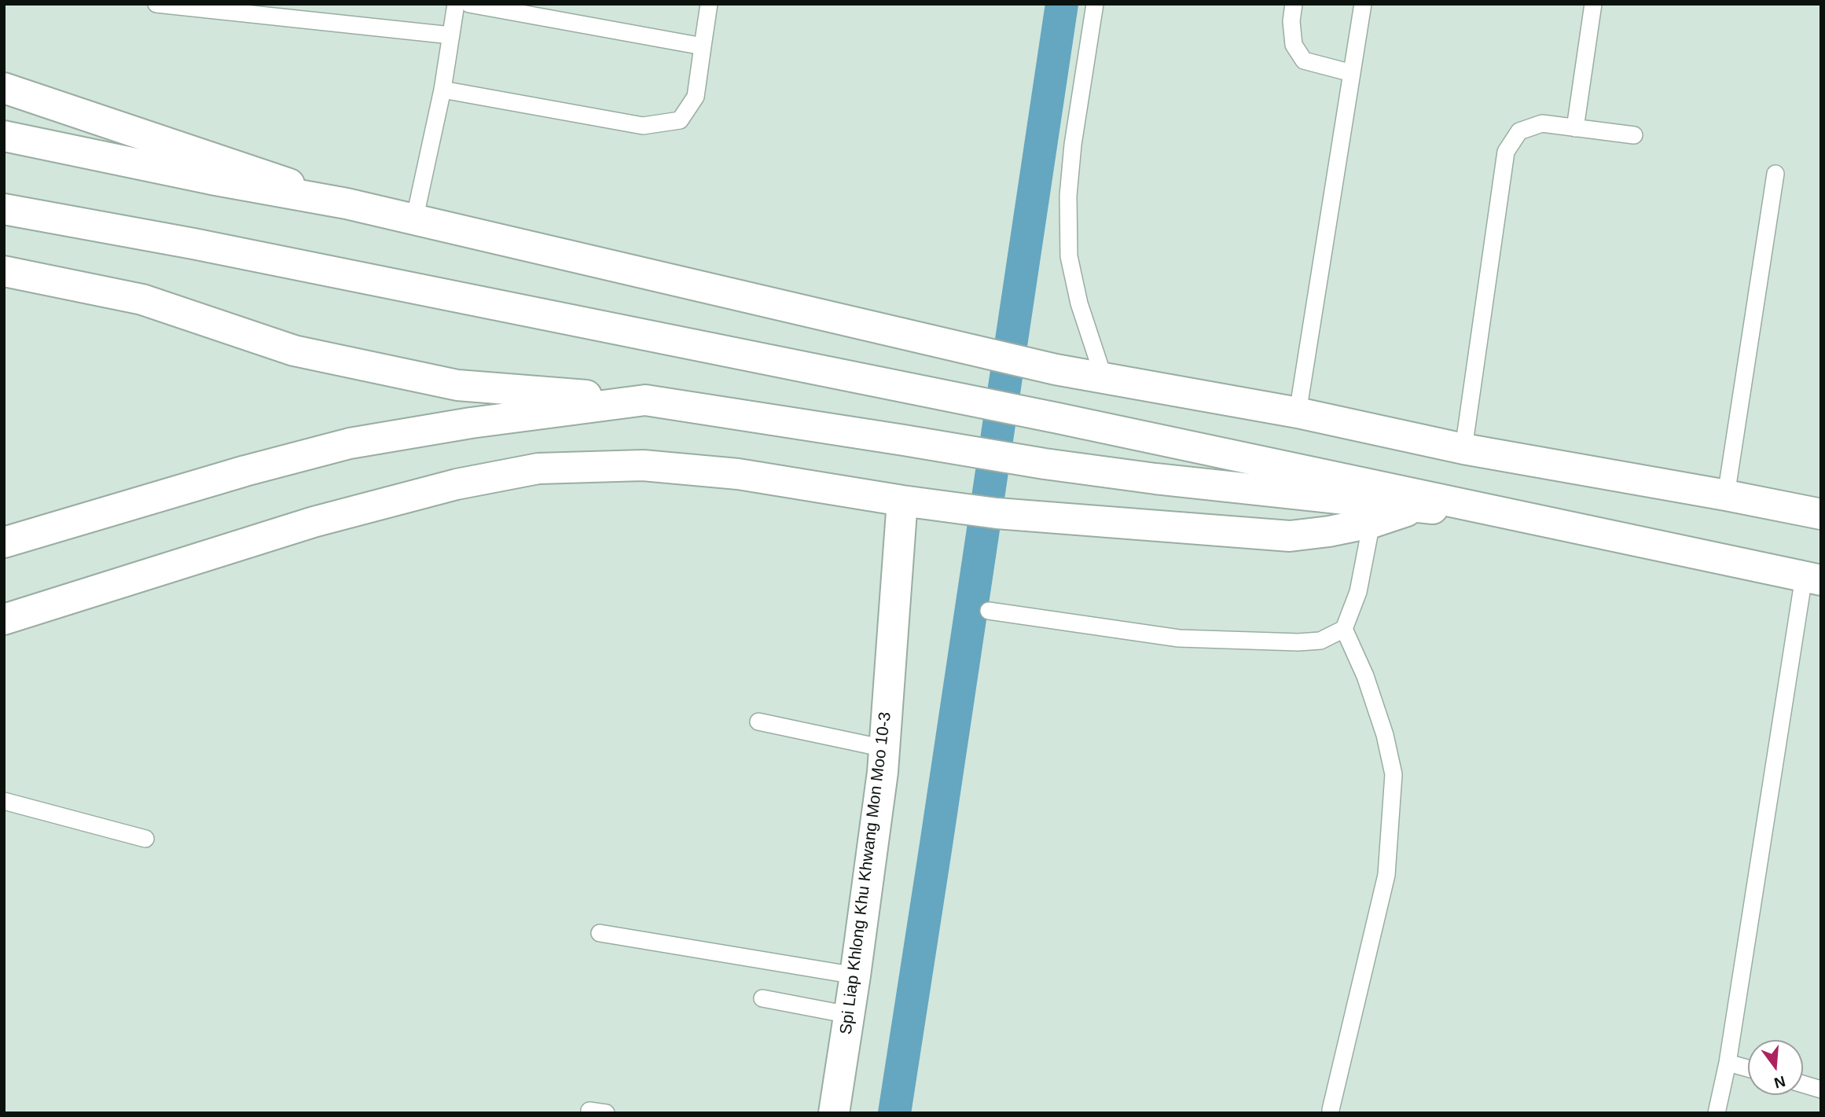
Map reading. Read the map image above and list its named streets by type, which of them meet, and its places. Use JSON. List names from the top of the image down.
{
  "streets": {
    "main road": ["Spi Liap Khlong Khu Khwang Mon Moo 10-3"]
  },
  "north": "bottom"
}
